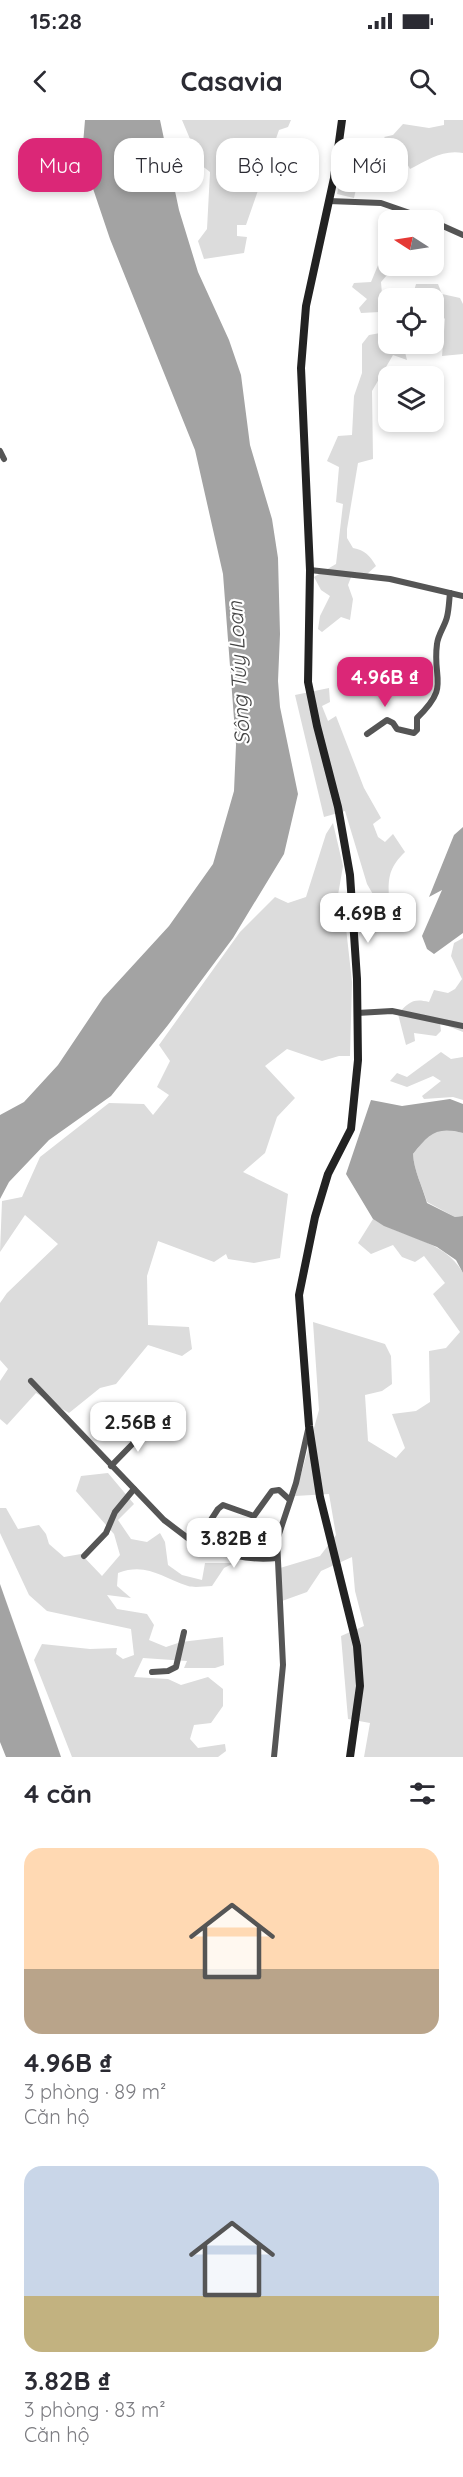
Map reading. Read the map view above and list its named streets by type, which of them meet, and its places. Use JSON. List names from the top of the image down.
{
  "water": ["Sông Túy Loan"],
  "north": "left",
  "page": {
    "status": "15:28",
    "header": "Casavia",
    "chip": [
      "Mua",
      "Thuê",
      "Bộ lọc",
      "Mới"
    ],
    "price": [
      "4.96B ₫",
      "4.69B ₫",
      "2.56B ₫",
      "3.82B ₫"
    ],
    "heading": "4 căn",
    "list": [
      {
        "name": "4.96B ₫",
        "note": "3 phòng · 89 m² · Căn hộ"
      },
      {
        "name": "3.82B ₫",
        "note": "3 phòng · 83 m² · Căn hộ"
      }
    ]
  }
}
